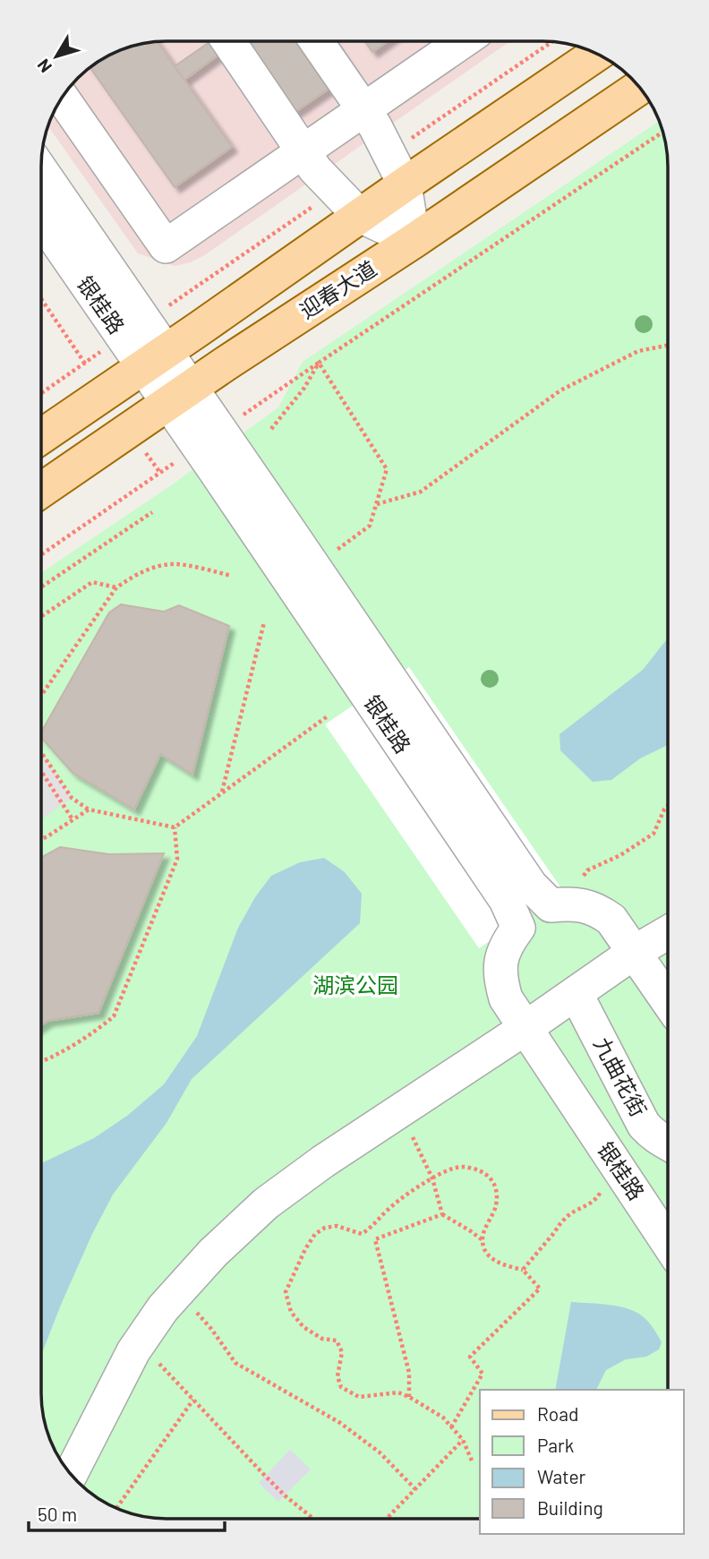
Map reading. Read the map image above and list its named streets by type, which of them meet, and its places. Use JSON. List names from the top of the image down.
{
  "streets": {
    "main road": ["迎春大道"],
    "street": ["银桂路", "九曲花街"]
  },
  "crossings": [
    ["迎春大道", "银桂路"]
  ],
  "parks": ["湖滨公园"],
  "legend": [
    "Road",
    "Park",
    "Water",
    "Building"
  ],
  "scale_bar": "50 m",
  "north": "bottom left"
}
